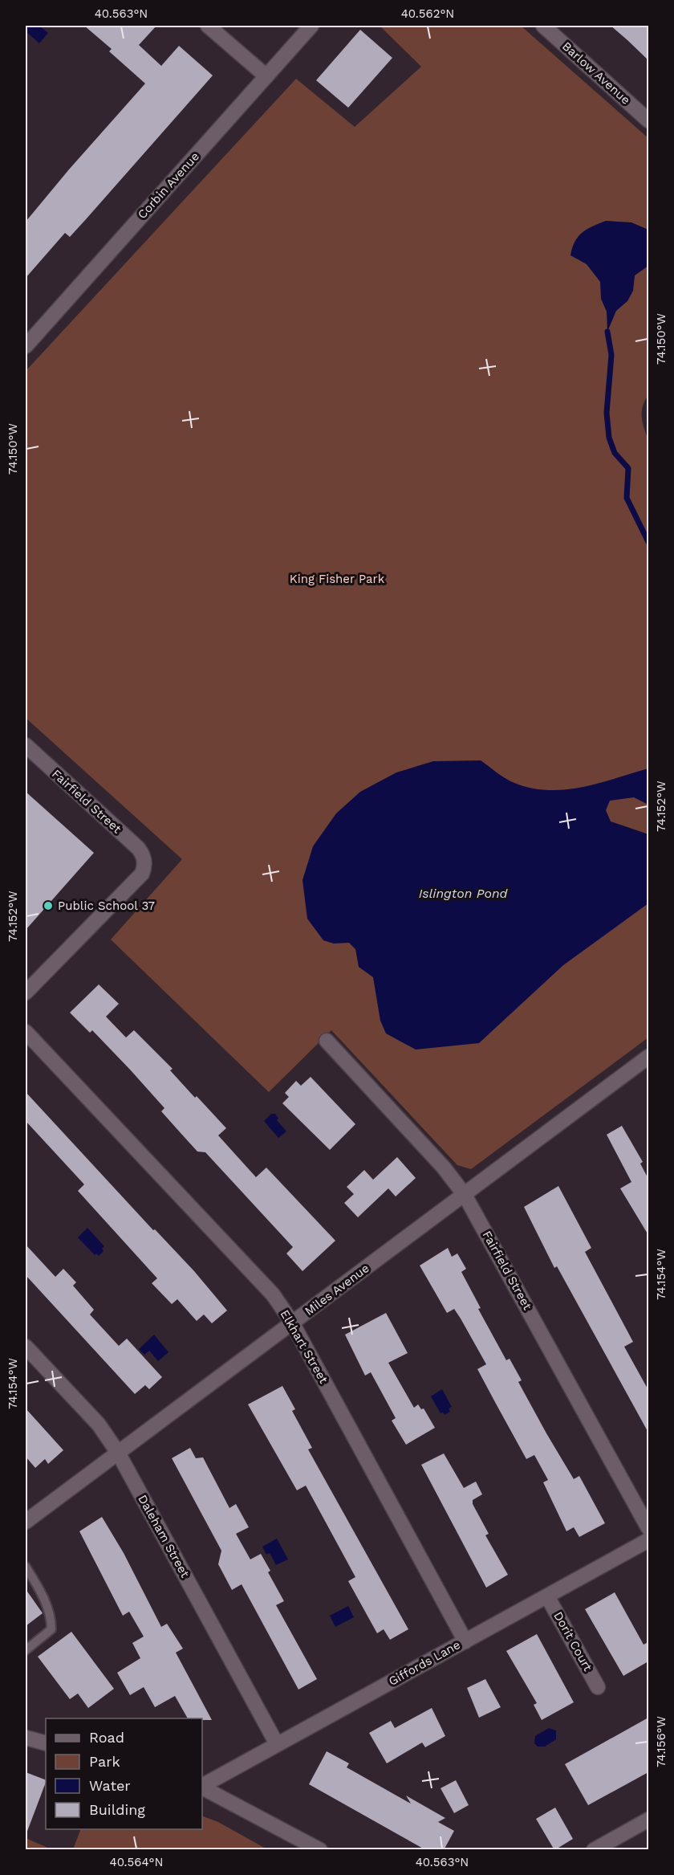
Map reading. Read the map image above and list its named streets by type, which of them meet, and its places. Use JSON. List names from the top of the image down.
{
  "streets": {
    "street": [
      "Barlow Avenue",
      "Corbin Avenue",
      "Fairfield Street",
      "Miles Avenue",
      "Elkhart Street",
      "Daleham Street",
      "Dorit Court",
      "Giffords Lane"
    ]
  },
  "crossings": [
    ["Fairfield Street", "Miles Avenue"],
    ["Miles Avenue", "Elkhart Street"],
    ["Miles Avenue", "Daleham Street"],
    ["Elkhart Street", "Giffords Lane"],
    ["Daleham Street", "Giffords Lane"],
    ["Dorit Court", "Giffords Lane"]
  ],
  "water": ["Islington Pond"],
  "parks": ["King Fisher Park"],
  "places": ["Public School 37"],
  "legend": [
    "Road",
    "Park",
    "Water",
    "Building"
  ],
  "coordinates": [
    "40.563°N",
    "40.562°N",
    "74.150°W",
    "74.152°W",
    "74.154°W",
    "74.156°W",
    "40.564°N"
  ]
}
